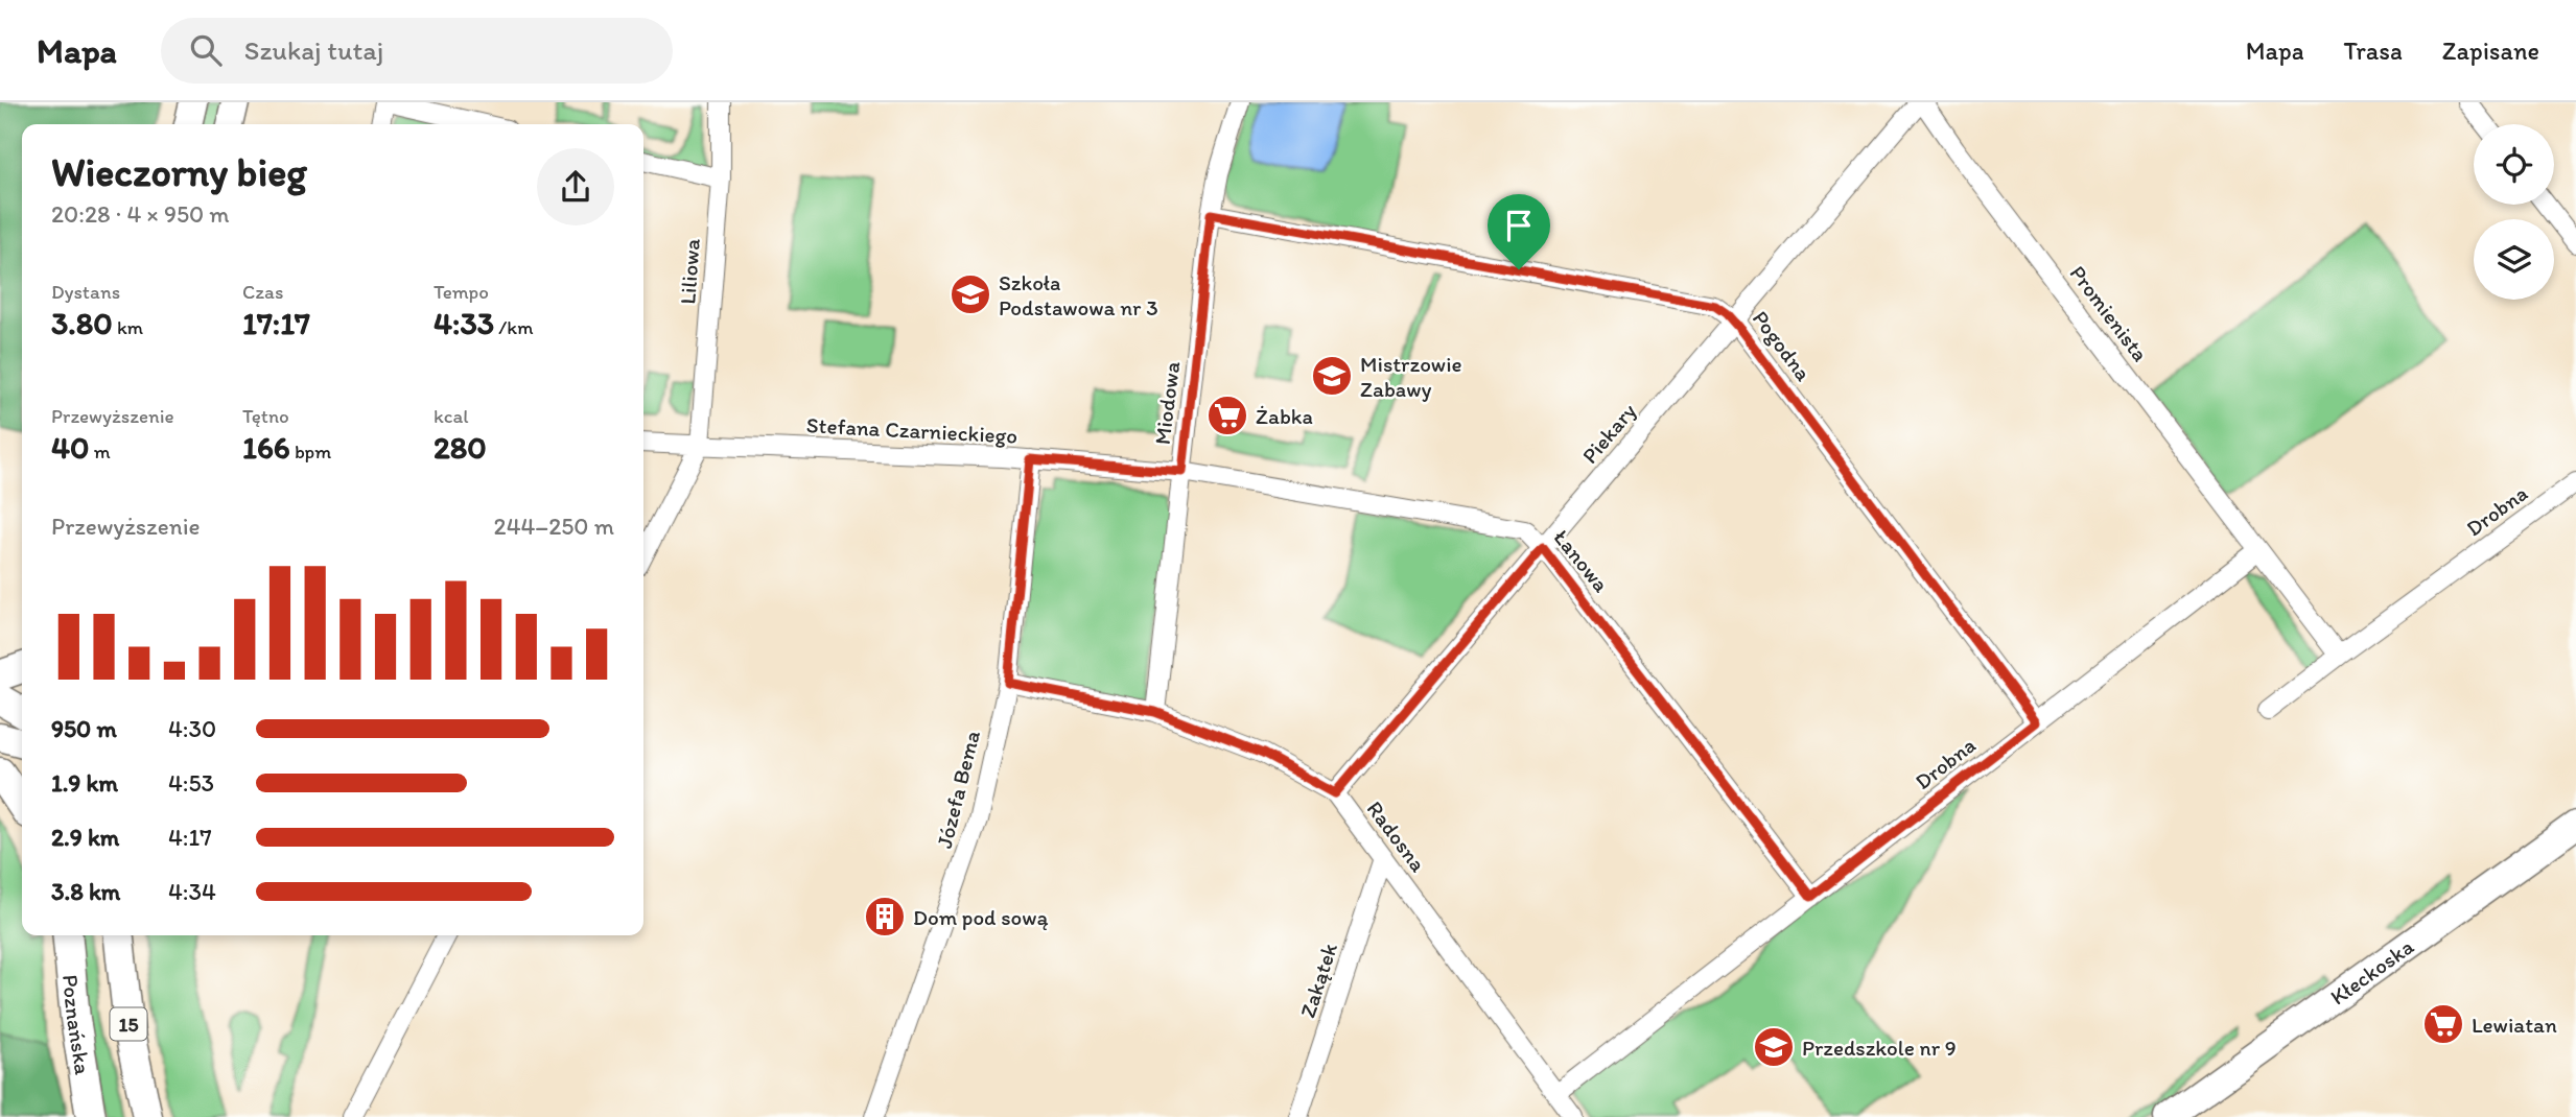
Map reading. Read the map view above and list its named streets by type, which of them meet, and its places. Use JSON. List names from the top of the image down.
{
  "streets": {
    "main road": ["Kłeckoska", "Poznańska", "15"],
    "street": [
      "Liliowa",
      "Promienista",
      "Pogodna",
      "Miodowa",
      "Stefana Czarnieckiego",
      "Piekary",
      "Drobna",
      "Łanowa",
      "Józefa Bema",
      "Radosna",
      "Zakątek"
    ]
  },
  "crossings": [
    ["Liliowa", "Stefana Czarnieckiego"],
    ["Promienista", "Piekary"],
    ["Promienista", "Drobna"],
    ["Pogodna", "Miodowa"],
    ["Pogodna", "Piekary"],
    ["Pogodna", "Drobna"],
    ["Miodowa", "Stefana Czarnieckiego"],
    ["Miodowa", "Łanowa"],
    ["Miodowa", "Radosna"],
    ["Stefana Czarnieckiego", "Łanowa"],
    ["Stefana Czarnieckiego", "Józefa Bema"],
    ["Piekary", "Łanowa"],
    ["Piekary", "Radosna"],
    ["Drobna", "Łanowa"],
    ["Drobna", "Radosna"],
    ["Józefa Bema", "Radosna"],
    ["Radosna", "Zakątek"]
  ],
  "places": {
    "school or university": ["Szkoła Podstawowa nr 3", "Mistrzowie Zabawy", "Przedszkole nr 9"],
    "supermarket": ["Żabka", "Lewiatan"],
    "building": ["Dom pod sową"]
  },
  "page": {
    "header": "Mapa",
    "search": "Szukaj tutaj",
    "nav": ["Mapa", "Trasa", "Zapisane"],
    "heading": ["Wieczorny bieg", "20:28 · 4 × 950 m"],
    "stats": [
      ["Dystans", "3.80 km"],
      ["Czas", "17:17"],
      ["Tempo", "4:33 /km"],
      ["Przewyższenie", "40 m"],
      ["Tętno", "166 bpm"],
      ["kcal", "280"]
    ],
    "chart": ["Przewyższenie", "244–250 m"],
    "list": [
      {
        "name": "950 m",
        "note": "4:30"
      },
      {
        "name": "1.9 km",
        "note": "4:53"
      },
      {
        "name": "2.9 km",
        "note": "4:17"
      },
      {
        "name": "3.8 km",
        "note": "4:34"
      }
    ]
  }
}
